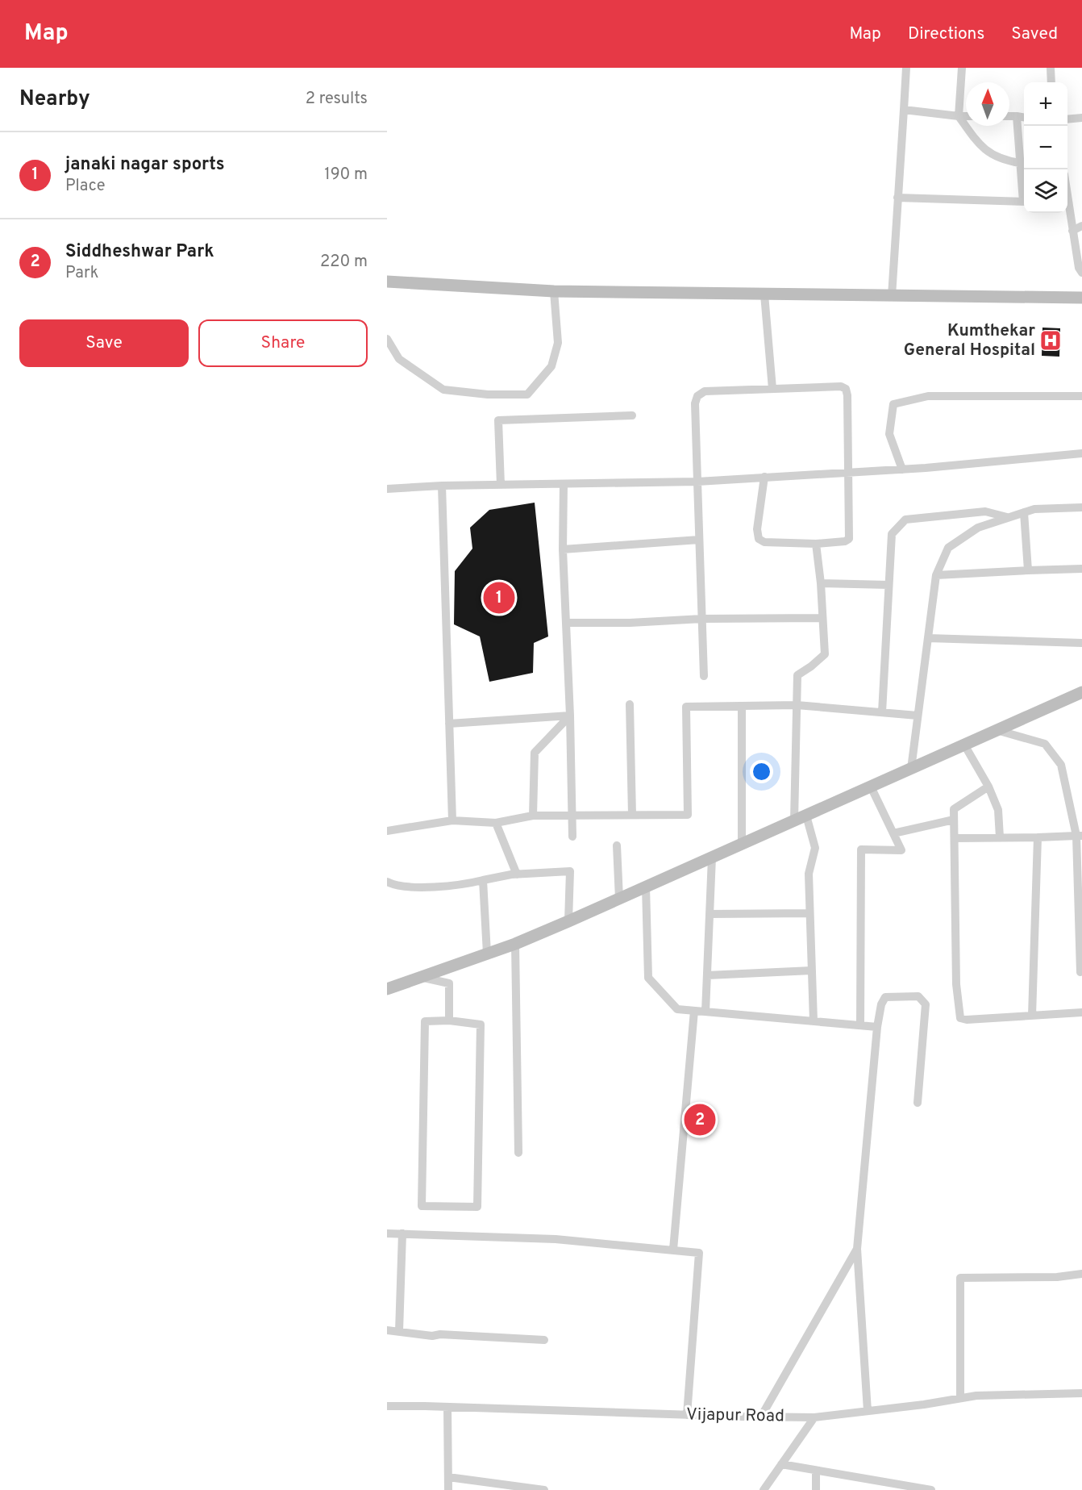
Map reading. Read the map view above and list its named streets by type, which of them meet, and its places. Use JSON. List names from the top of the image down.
{
  "streets": {
    "street": ["Vijapur Road"]
  },
  "places": {
    "hospital": ["Kumthekar General Hospital"]
  },
  "north": "top",
  "page": {
    "header": "Map",
    "nav": ["Map", "Directions", "Saved"],
    "heading": ["Nearby", "2 results"],
    "map_buttons": ["+", "−"],
    "list": [
      {
        "mark": "1",
        "name": "janaki nagar sports",
        "note": "Place",
        "value": "190 m"
      },
      {
        "mark": "2",
        "name": "Siddheshwar Park",
        "note": "Park",
        "value": "220 m"
      }
    ],
    "buttons": ["Save", "Share"],
    "pins": ["1", "2"]
  }
}
